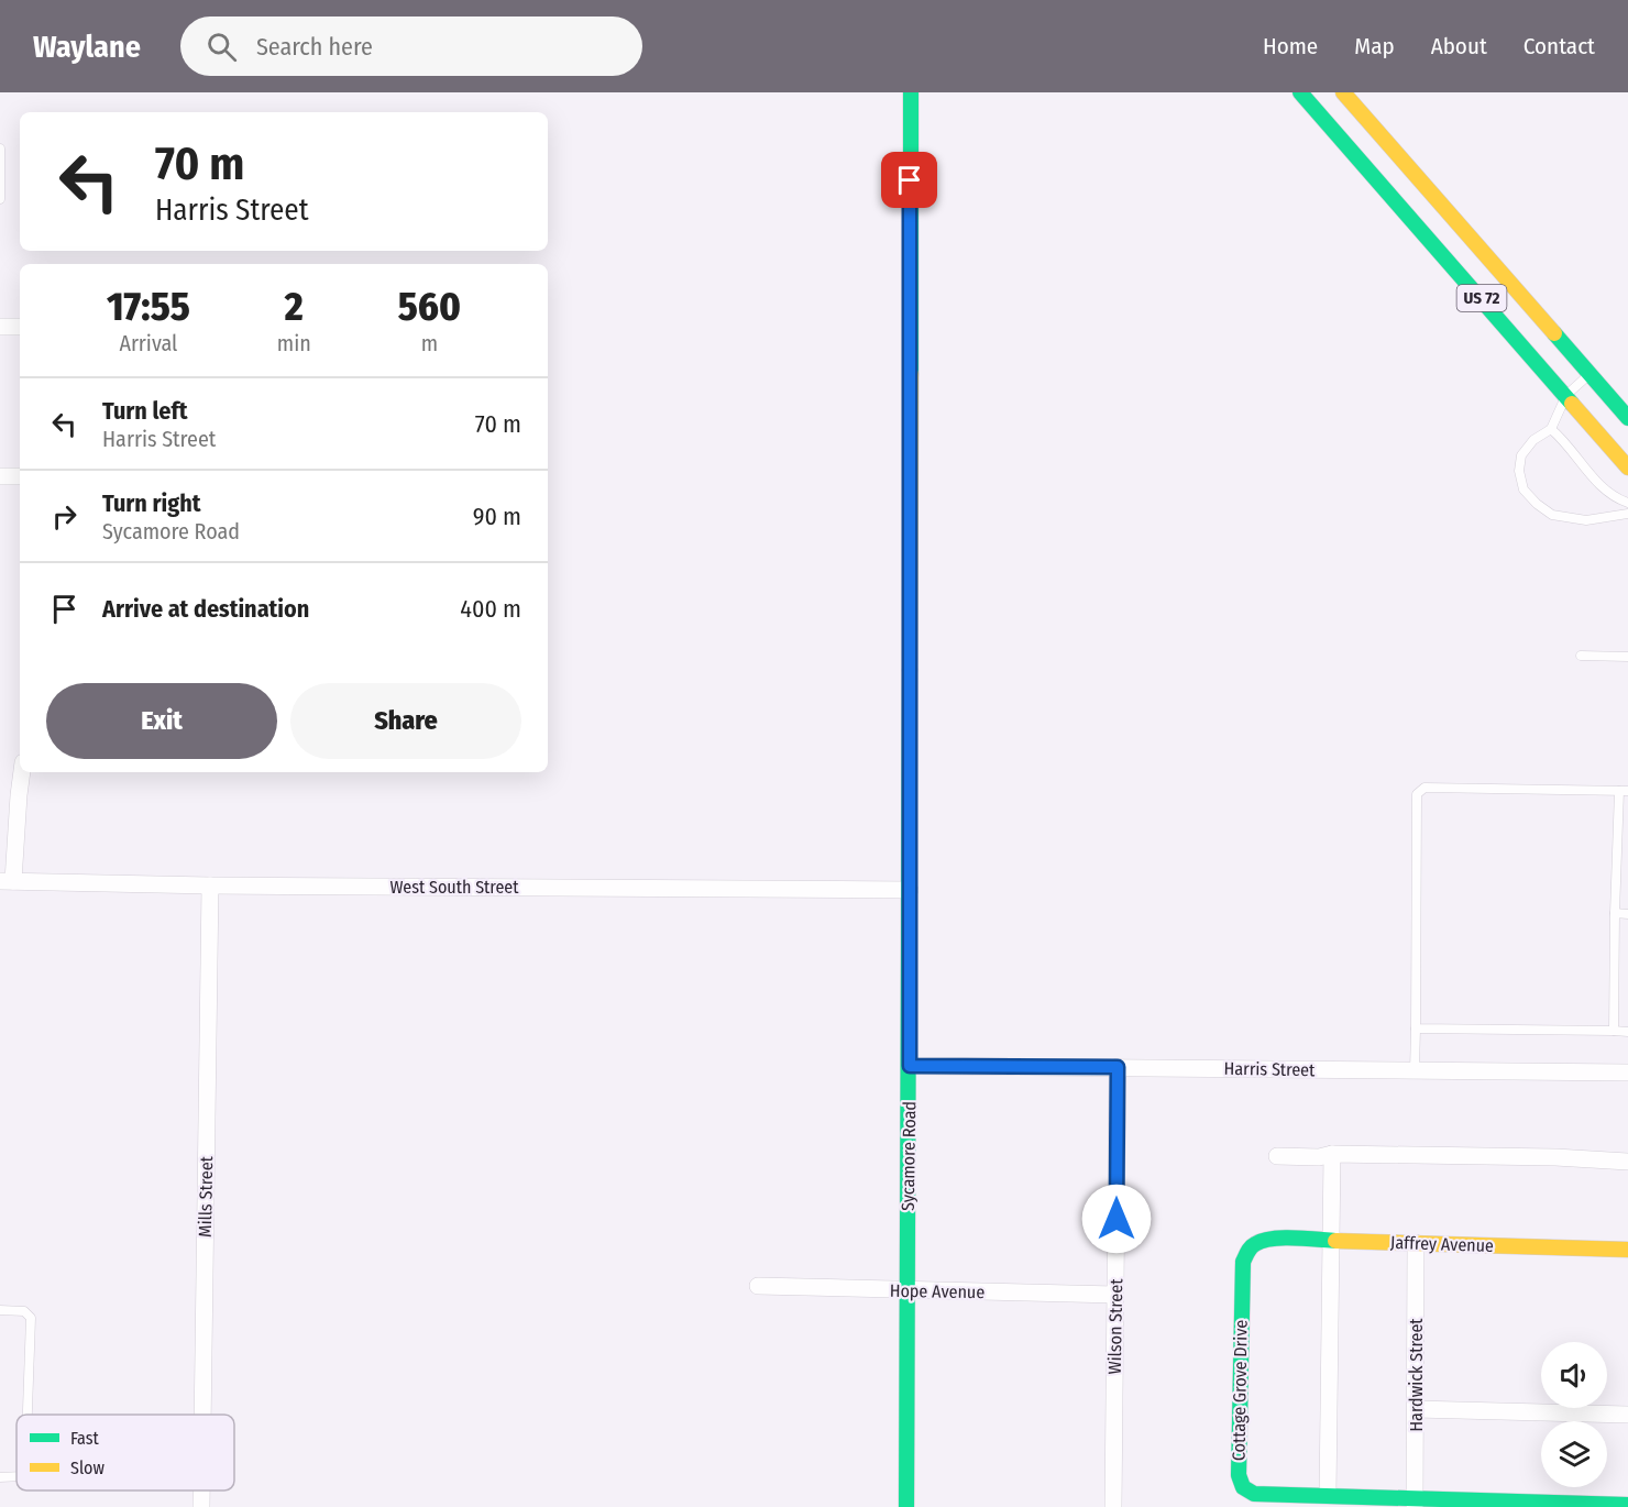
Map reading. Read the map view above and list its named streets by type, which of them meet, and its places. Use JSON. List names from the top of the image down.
{
  "streets": {
    "street": [
      "US 72",
      "West South Street",
      "Harris Street",
      "Sycamore Road",
      "Mills Street",
      "Jaffrey Avenue",
      "Hope Avenue",
      "Wilson Street",
      "Hardwick Street",
      "Cottage Grove Drive"
    ]
  },
  "crossings": [
    ["West South Street", "Sycamore Road"],
    ["West South Street", "Mills Street"],
    ["Harris Street", "Sycamore Road"],
    ["Harris Street", "Wilson Street"],
    ["Sycamore Road", "Hope Avenue"],
    ["Jaffrey Avenue", "Hardwick Street"],
    ["Jaffrey Avenue", "Cottage Grove Drive"],
    ["Hope Avenue", "Wilson Street"],
    ["Hardwick Street", "Cottage Grove Drive"]
  ],
  "legend": ["Fast", "Slow"],
  "page": {
    "header": "Waylane",
    "search": "Search here",
    "nav": [
      "Home",
      "Map",
      "About",
      "Contact"
    ],
    "turn": ["70 m", "Harris Street"],
    "eta": [
      "17:55",
      "Arrival",
      "2",
      "min",
      "560",
      "m"
    ],
    "list": [
      {
        "name": "Turn left",
        "note": "Harris Street",
        "value": "70 m"
      },
      {
        "name": "Turn right",
        "note": "Sycamore Road",
        "value": "90 m"
      },
      {
        "name": "Arrive at destination",
        "value": "400 m"
      }
    ],
    "buttons": ["Exit", "Share"]
  }
}
